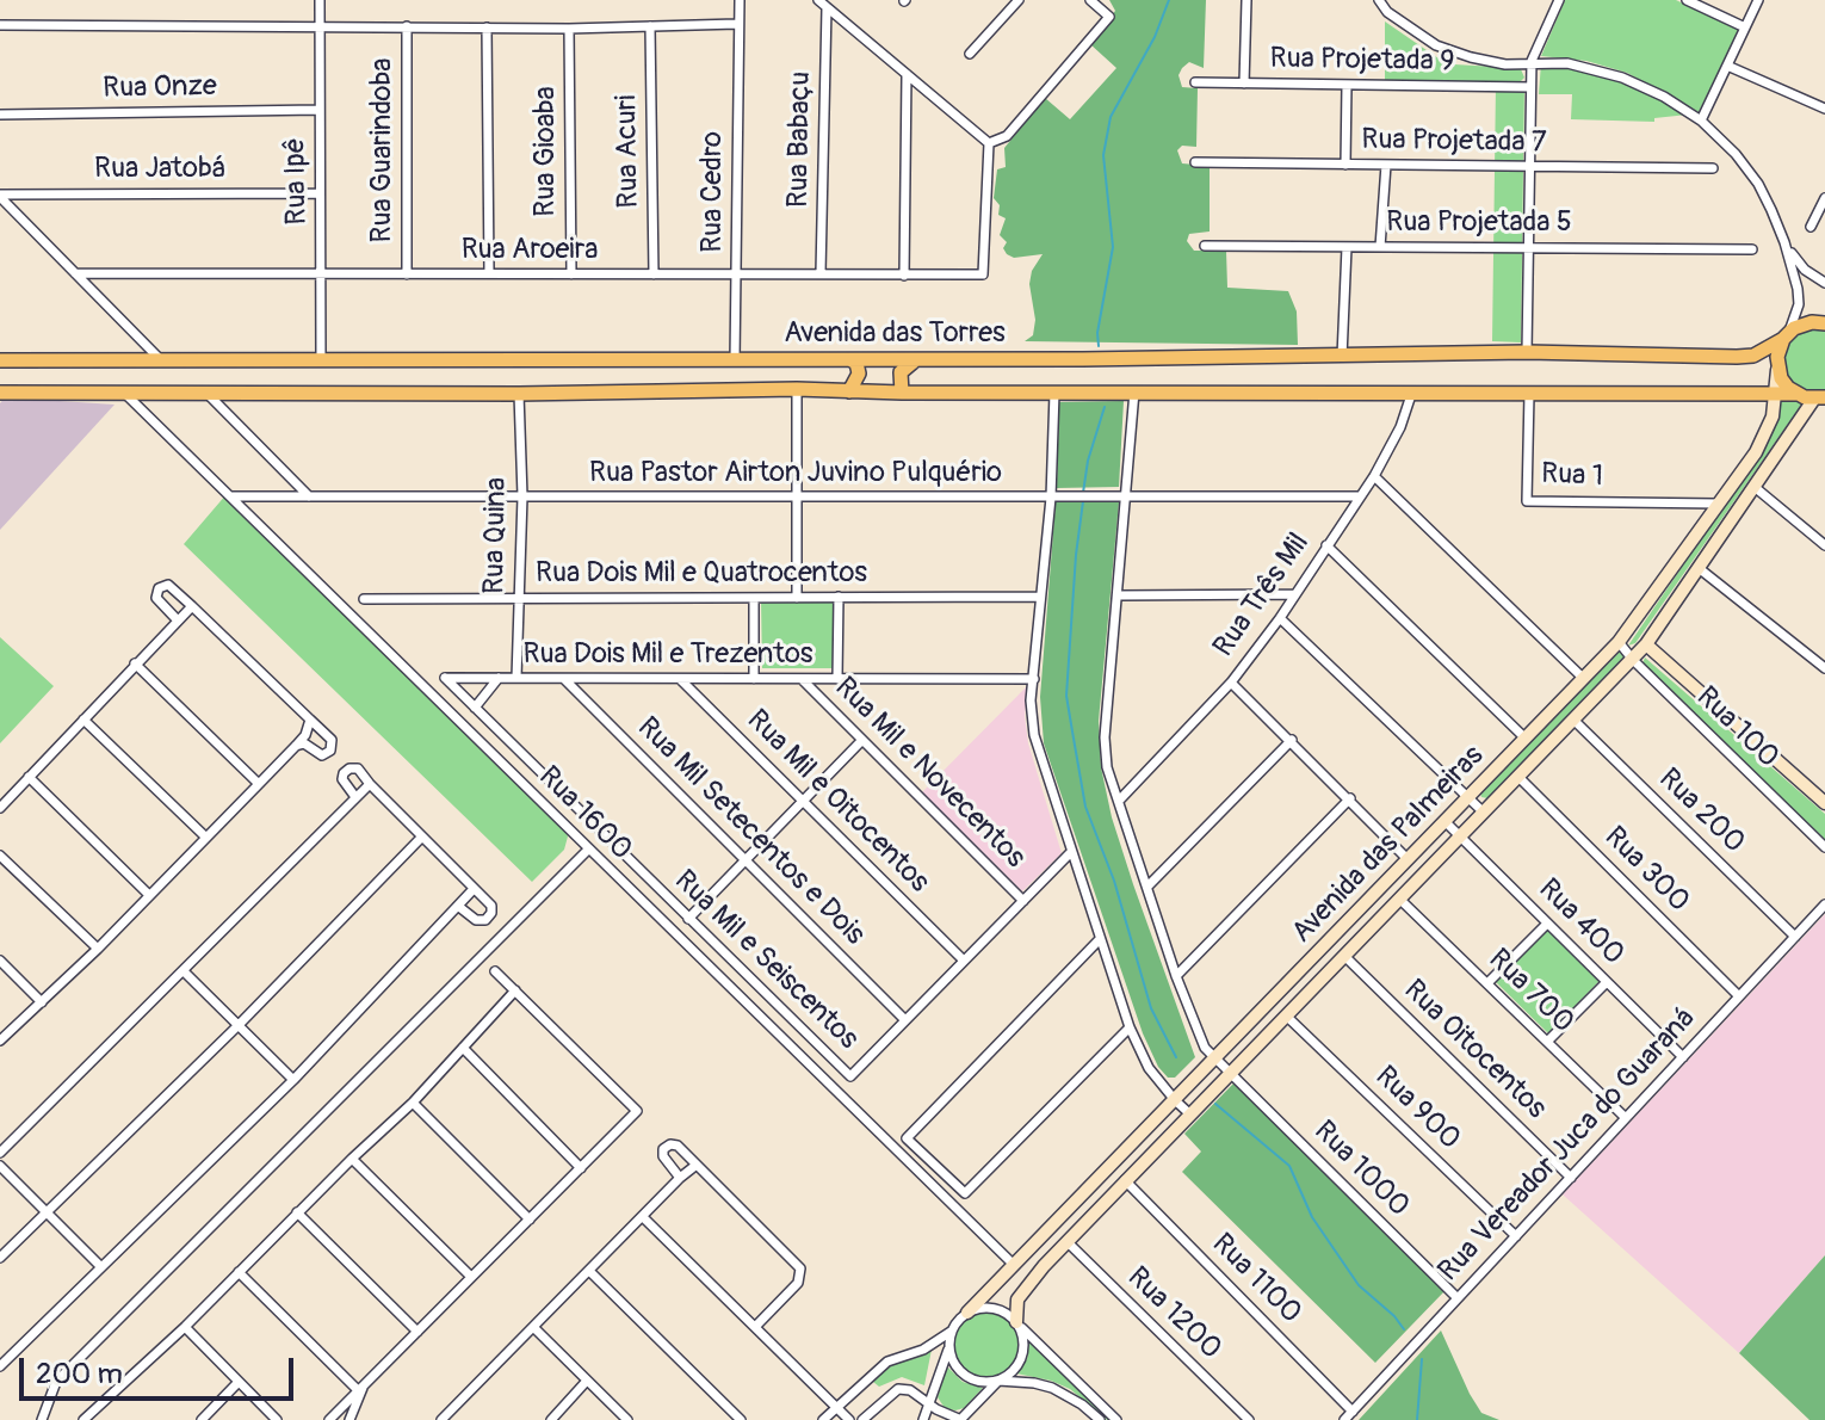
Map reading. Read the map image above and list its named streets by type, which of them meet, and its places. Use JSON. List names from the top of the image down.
{
  "streets": {
    "main road": ["Avenida das Torres"],
    "street": [
      "Rua Projetada 9",
      "Rua Onze",
      "Rua Babaçu",
      "Rua Projetada 7",
      "Rua Guarindoba",
      "Rua Gioaba",
      "Rua Acuri",
      "Rua Jatobá",
      "Rua Ipê",
      "Rua Cedro",
      "Rua Projetada 5",
      "Rua Aroeira",
      "Rua Pastor Airton Juvino Pulquério",
      "Rua 1",
      "Rua Quina",
      "Rua Dois Mil e Quatrocentos",
      "Rua Três Mil",
      "Rua Dois Mil e Trezentos",
      "Rua 100",
      "Rua Mil e Novecentos",
      "Rua Mil e Oitocentos",
      "Rua 200",
      "Rua 1600",
      "Rua Mil Setecentos e Dois",
      "Avenida das Palmeiras",
      "Rua 300",
      "Rua 400",
      "Rua Mil e Seiscentos",
      "Rua 700",
      "Rua Oitocentos",
      "Rua 900",
      "Rua Vereador Juca do Guaraná",
      "Rua 1000",
      "Rua 1100",
      "Rua 1200"
    ]
  },
  "crossings": [
    ["Rua Onze", "Rua Ipê"],
    ["Rua Babaçu", "Rua Aroeira"],
    ["Rua Guarindoba", "Rua Aroeira"],
    ["Rua Gioaba", "Rua Aroeira"],
    ["Rua Acuri", "Rua Aroeira"],
    ["Rua Jatobá", "Rua Ipê"],
    ["Rua Ipê", "Rua Aroeira"],
    ["Rua Ipê", "Avenida das Torres"],
    ["Rua Cedro", "Rua Aroeira"],
    ["Rua Cedro", "Avenida das Torres"],
    ["Avenida das Torres", "Rua 1"],
    ["Avenida das Torres", "Rua Quina"],
    ["Avenida das Torres", "Rua Três Mil"],
    ["Avenida das Torres", "Rua 1600"],
    ["Avenida das Torres", "Avenida das Palmeiras"],
    ["Avenida das Torres", "Rua 1000"],
    ["Rua Pastor Airton Juvino Pulquério", "Rua Quina"],
    ["Rua Pastor Airton Juvino Pulquério", "Rua Três Mil"],
    ["Rua Pastor Airton Juvino Pulquério", "Rua 1600"],
    ["Rua Pastor Airton Juvino Pulquério", "Rua 1000"],
    ["Rua 1", "Avenida das Palmeiras"],
    ["Rua Quina", "Rua Dois Mil e Quatrocentos"],
    ["Rua Quina", "Rua Dois Mil e Trezentos"],
    ["Rua Dois Mil e Quatrocentos", "Rua Dois Mil e Trezentos"],
    ["Rua Três Mil", "Rua 1000"],
    ["Rua Dois Mil e Trezentos", "Rua Mil e Novecentos"],
    ["Rua Dois Mil e Trezentos", "Rua Mil e Oitocentos"],
    ["Rua Dois Mil e Trezentos", "Rua Mil Setecentos e Dois"],
    ["Rua Dois Mil e Trezentos", "Rua Mil e Seiscentos"],
    ["Rua 100", "Avenida das Palmeiras"],
    ["Rua 200", "Avenida das Palmeiras"],
    ["Rua 200", "Rua Vereador Juca do Guaraná"],
    ["Rua 1600", "Avenida das Palmeiras"],
    ["Rua Mil Setecentos e Dois", "Rua Mil e Seiscentos"],
    ["Avenida das Palmeiras", "Rua 300"],
    ["Avenida das Palmeiras", "Rua 400"],
    ["Avenida das Palmeiras", "Rua 700"],
    ["Avenida das Palmeiras", "Rua Oitocentos"],
    ["Avenida das Palmeiras", "Rua 900"],
    ["Avenida das Palmeiras", "Rua 1000"],
    ["Avenida das Palmeiras", "Rua 1100"],
    ["Avenida das Palmeiras", "Rua 1200"],
    ["Rua 300", "Rua Vereador Juca do Guaraná"],
    ["Rua 400", "Rua Vereador Juca do Guaraná"],
    ["Rua 700", "Rua Vereador Juca do Guaraná"],
    ["Rua Oitocentos", "Rua Vereador Juca do Guaraná"],
    ["Rua 900", "Rua Vereador Juca do Guaraná"],
    ["Rua Vereador Juca do Guaraná", "Rua 1000"],
    ["Rua Vereador Juca do Guaraná", "Rua 1100"]
  ],
  "scale_bar": "200 m"
}
